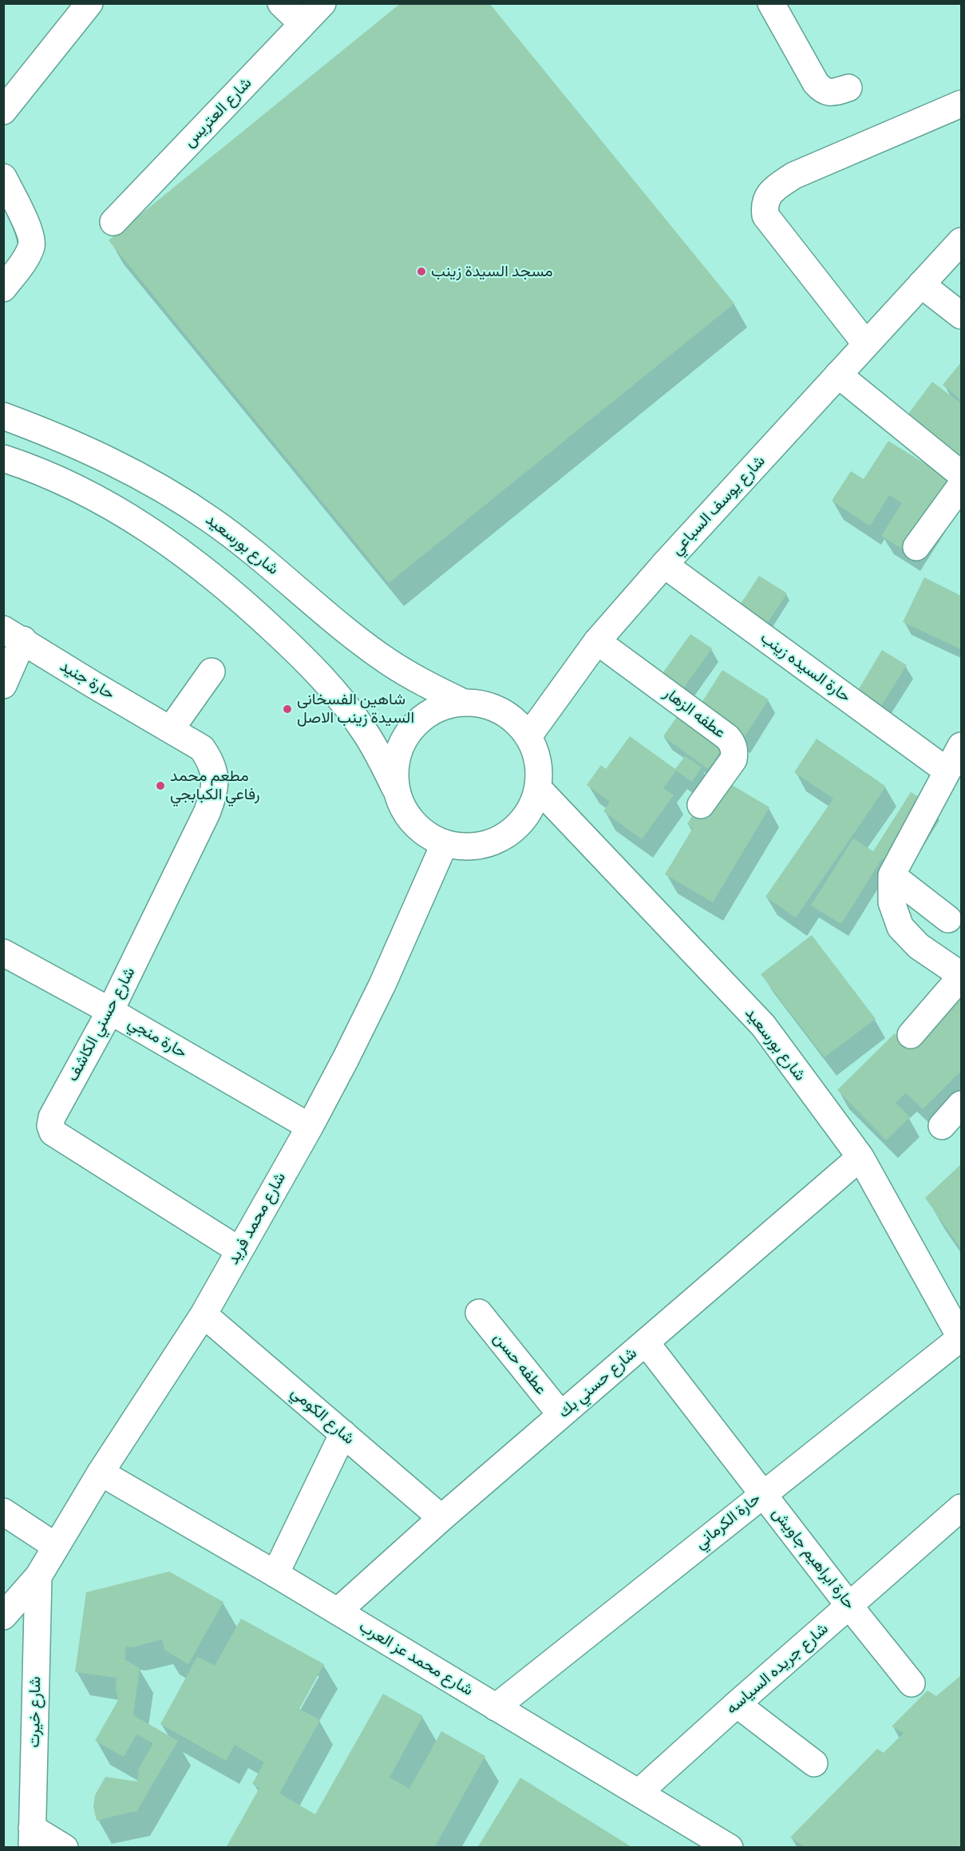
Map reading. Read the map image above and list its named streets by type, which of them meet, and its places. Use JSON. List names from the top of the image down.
{
  "streets": {
    "street": [
      "شارع العتريس",
      "شارع يوسف السباعي",
      "شارع بورسعيد",
      "حارة السيده زينب",
      "حارة جنيد",
      "عطفه الزهار",
      "شارع حسني الكاشف",
      "حارة منجي",
      "شارع محمد فريد",
      "عطفه حسن",
      "شارع حسني بك",
      "شارع الكومي",
      "حارة الكرماني",
      "حارة ابراهيم جاويش",
      "شارع محمد عز العرب",
      "شارع جريده السياسه",
      "شارع خيرت"
    ]
  },
  "crossings": [
    ["شارع يوسف السباعي", "شارع بورسعيد"],
    ["شارع يوسف السباعي", "حارة السيده زينب"],
    ["شارع يوسف السباعي", "عطفه الزهار"],
    ["شارع يوسف السباعي", "شارع محمد فريد"],
    ["شارع بورسعيد", "شارع محمد فريد"],
    ["شارع بورسعيد", "شارع حسني بك"],
    ["شارع بورسعيد", "حارة الكرماني"],
    ["حارة جنيد", "شارع حسني الكاشف"],
    ["شارع حسني الكاشف", "حارة منجي"],
    ["شارع حسني الكاشف", "شارع محمد فريد"],
    ["حارة منجي", "شارع محمد فريد"],
    ["شارع محمد فريد", "شارع الكومي"],
    ["شارع محمد فريد", "شارع محمد عز العرب"],
    ["شارع محمد فريد", "شارع خيرت"],
    ["عطفه حسن", "شارع حسني بك"],
    ["شارع حسني بك", "شارع الكومي"],
    ["شارع حسني بك", "حارة ابراهيم جاويش"],
    ["شارع حسني بك", "شارع محمد عز العرب"],
    ["حارة الكرماني", "حارة ابراهيم جاويش"],
    ["حارة الكرماني", "شارع محمد عز العرب"],
    ["حارة ابراهيم جاويش", "شارع جريده السياسه"],
    ["شارع محمد عز العرب", "شارع جريده السياسه"]
  ],
  "places": ["مسجد السيدة زينب", "شاهين الفسخانى السيدة زينب الاصل", "مطعم محمد رفاعي الكبابجي"]
}
